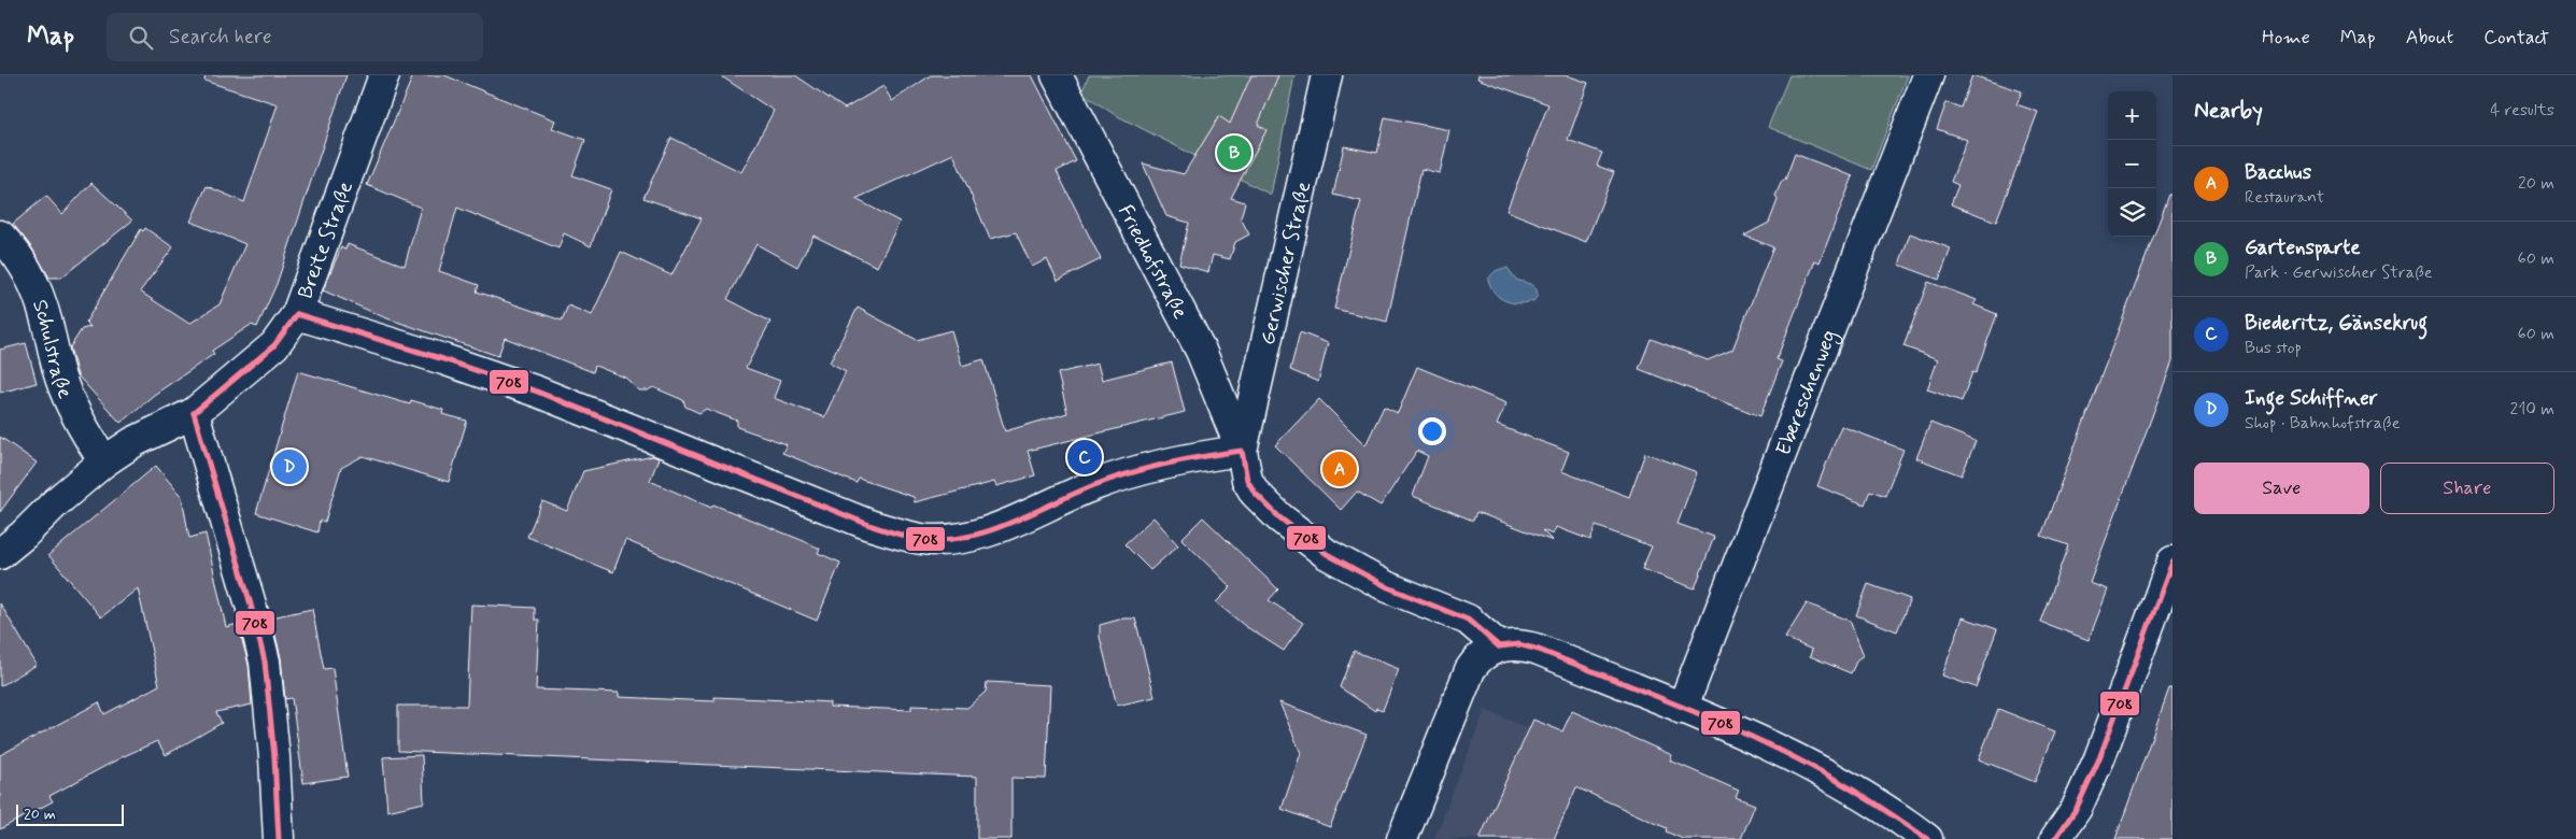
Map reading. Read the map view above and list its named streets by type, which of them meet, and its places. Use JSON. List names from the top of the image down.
{
  "streets": {
    "street": [
      "Breite Straße",
      "Friedhofstraße",
      "Gerwischer Straße",
      "Schulstraße",
      "Ebereschenweg"
    ]
  },
  "crossings": [
    ["Breite Straße", "Schulstraße"],
    ["Friedhofstraße", "Gerwischer Straße"]
  ],
  "lines": ["transit line 708"],
  "scale_bar": "20 m",
  "page": {
    "header": "Map",
    "search": "Search here",
    "nav": [
      "Home",
      "Map",
      "About",
      "Contact"
    ],
    "heading": ["Nearby", "4 results"],
    "map_buttons": ["+", "−"],
    "pins": [
      "B",
      "C",
      "D",
      "A"
    ],
    "list": [
      {
        "mark": "A",
        "name": "Bacchus",
        "note": "Restaurant",
        "value": "20 m"
      },
      {
        "mark": "B",
        "name": "Gartensparte",
        "note": "Park · Gerwischer Straße",
        "value": "60 m"
      },
      {
        "mark": "C",
        "name": "Biederitz, Gänsekrug",
        "note": "Bus stop",
        "value": "60 m"
      },
      {
        "mark": "D",
        "name": "Inge Schiffner",
        "note": "Shop · Bahnhofstraße",
        "value": "210 m"
      }
    ],
    "buttons": ["Save", "Share"],
    "scale": "20 m"
  }
}
